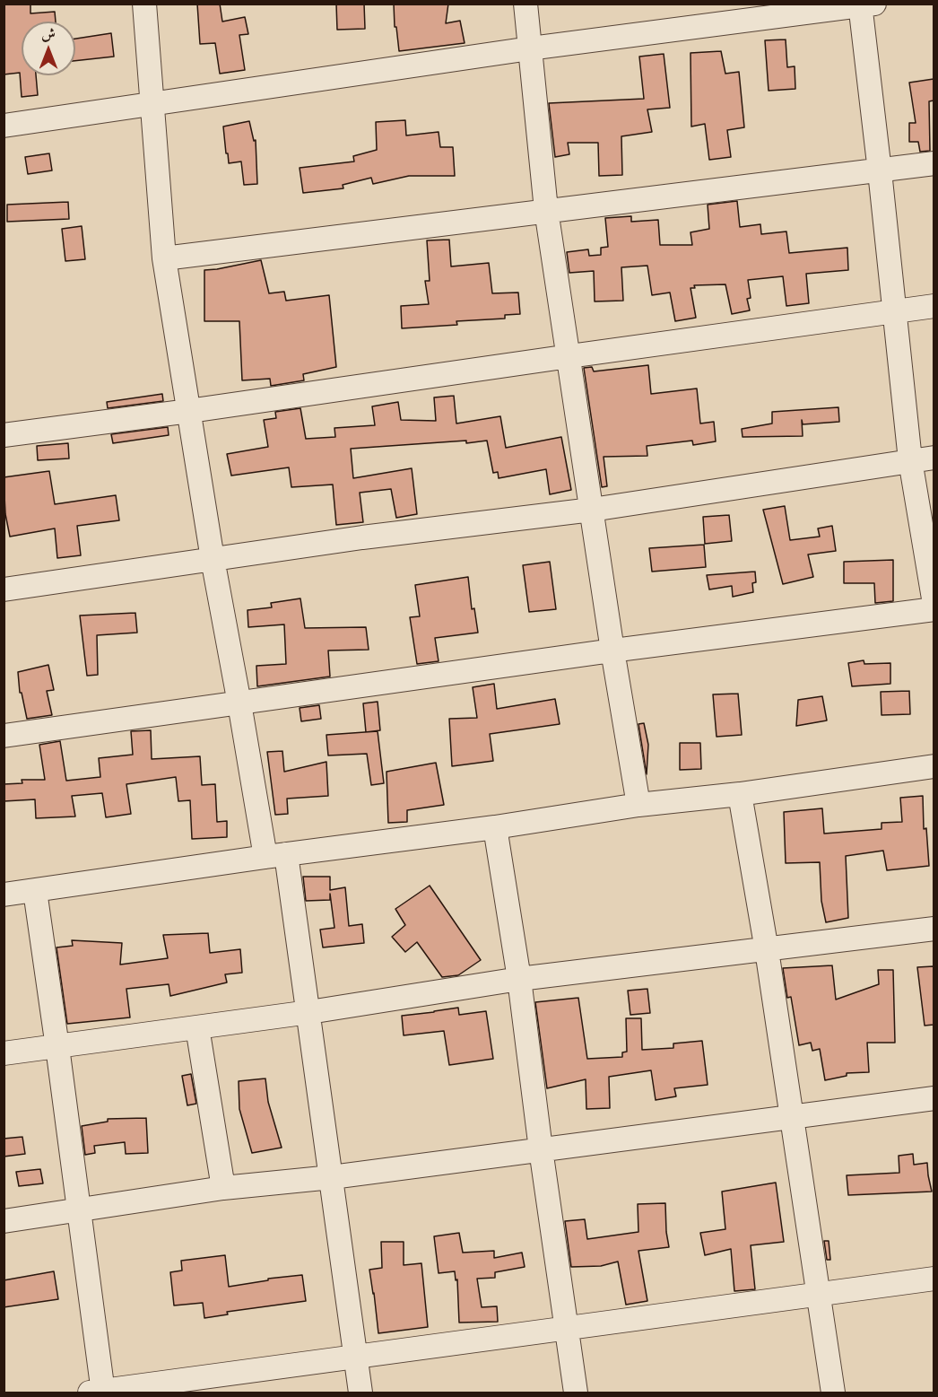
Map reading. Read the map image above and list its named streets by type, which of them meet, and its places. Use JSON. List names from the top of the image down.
{
  "north": "top"
}
